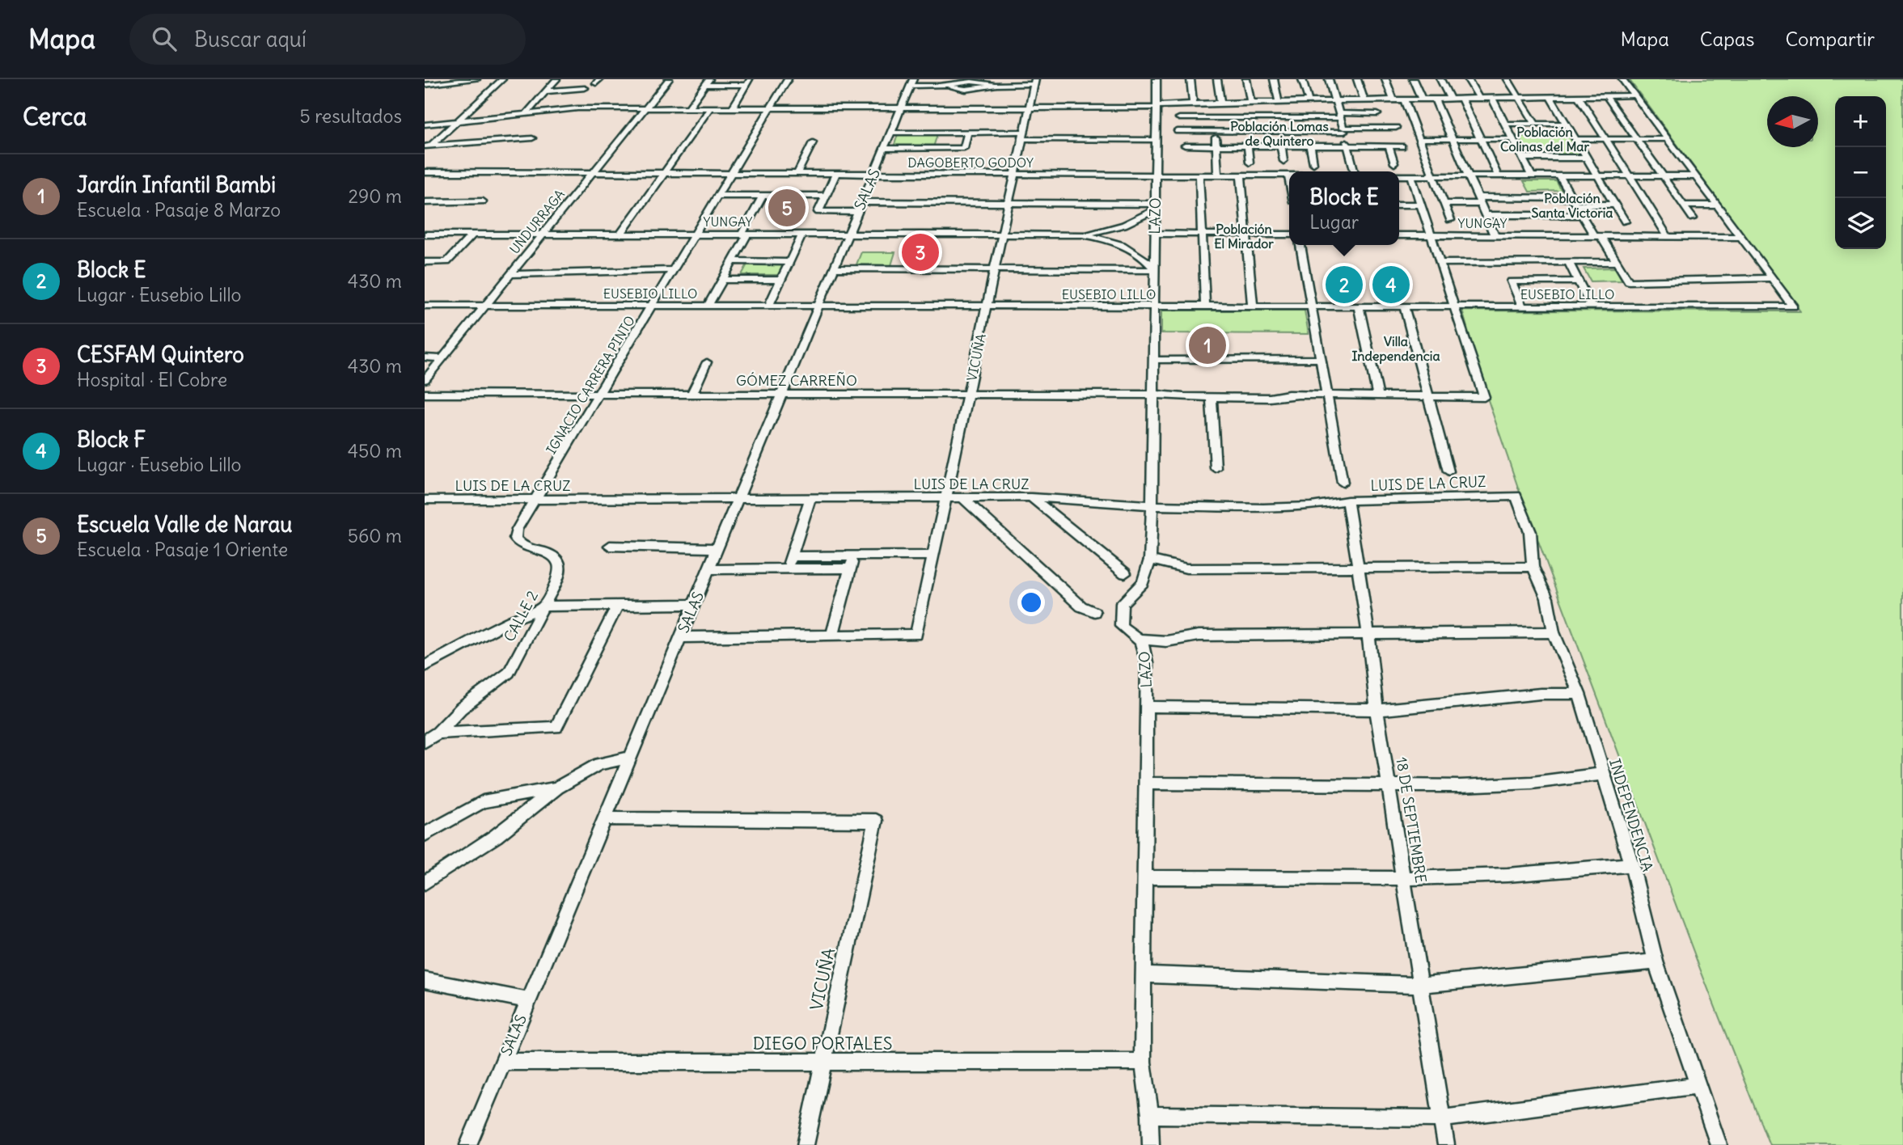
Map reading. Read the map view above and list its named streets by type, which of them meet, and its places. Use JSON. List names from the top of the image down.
{
  "streets": {
    "street": [
      "DAGOBERTO GODOY",
      "SALAS",
      "LAZO",
      "UNDURRAGA",
      "YUNGAY",
      "EUSEBIO LILLO",
      "VICUÑA",
      "GÓMEZ CARREÑO",
      "IGNACIO CARRERA PINTO",
      "LUIS DE LA CRUZ",
      "CALLE 2",
      "INDEPENDENCIA",
      "18 DE SEPTIEMBRE",
      "DIEGO PORTALES"
    ]
  },
  "crossings": [
    ["DAGOBERTO GODOY", "SALAS"],
    ["DAGOBERTO GODOY", "LAZO"],
    ["DAGOBERTO GODOY", "UNDURRAGA"],
    ["DAGOBERTO GODOY", "VICUÑA"],
    ["DAGOBERTO GODOY", "IGNACIO CARRERA PINTO"],
    ["SALAS", "YUNGAY"],
    ["SALAS", "EUSEBIO LILLO"],
    ["SALAS", "VICUÑA"],
    ["SALAS", "GÓMEZ CARREÑO"],
    ["SALAS", "LUIS DE LA CRUZ"],
    ["SALAS", "DIEGO PORTALES"],
    ["LAZO", "YUNGAY"],
    ["LAZO", "EUSEBIO LILLO"],
    ["LAZO", "GÓMEZ CARREÑO"],
    ["LAZO", "LUIS DE LA CRUZ"],
    ["LAZO", "DIEGO PORTALES"],
    ["UNDURRAGA", "YUNGAY"],
    ["UNDURRAGA", "EUSEBIO LILLO"],
    ["YUNGAY", "VICUÑA"],
    ["YUNGAY", "IGNACIO CARRERA PINTO"],
    ["EUSEBIO LILLO", "VICUÑA"],
    ["EUSEBIO LILLO", "GÓMEZ CARREÑO"],
    ["EUSEBIO LILLO", "IGNACIO CARRERA PINTO"],
    ["VICUÑA", "GÓMEZ CARREÑO"],
    ["VICUÑA", "LUIS DE LA CRUZ"],
    ["VICUÑA", "DIEGO PORTALES"],
    ["GÓMEZ CARREÑO", "IGNACIO CARRERA PINTO"],
    ["IGNACIO CARRERA PINTO", "LUIS DE LA CRUZ"],
    ["IGNACIO CARRERA PINTO", "CALLE 2"],
    ["LUIS DE LA CRUZ", "CALLE 2"],
    ["LUIS DE LA CRUZ", "INDEPENDENCIA"],
    ["LUIS DE LA CRUZ", "18 DE SEPTIEMBRE"]
  ],
  "districts": [
    "Población Lomas de Quintero",
    "Población Colinas del Mar",
    "Población Santa Victoria",
    "Población El Mirador",
    "Villa Independencia"
  ],
  "north": "left",
  "page": {
    "header": "Mapa",
    "search": "Buscar aquí",
    "nav": ["Mapa", "Capas", "Compartir"],
    "heading": ["Cerca", "5 resultados"],
    "map_buttons": ["+", "−"],
    "list": [
      {
        "mark": "1",
        "name": "Jardín Infantil Bambi",
        "note": "Escuela · Pasaje 8 Marzo",
        "value": "290 m"
      },
      {
        "mark": "2",
        "name": "Block E",
        "note": "Lugar · Eusebio Lillo",
        "value": "430 m"
      },
      {
        "mark": "3",
        "name": "CESFAM Quintero",
        "note": "Hospital · El Cobre",
        "value": "430 m"
      },
      {
        "mark": "4",
        "name": "Block F",
        "note": "Lugar · Eusebio Lillo",
        "value": "450 m"
      },
      {
        "mark": "5",
        "name": "Escuela Valle de Narau",
        "note": "Escuela · Pasaje 1 Oriente",
        "value": "560 m"
      }
    ],
    "popup": ["Block E", "Lugar"],
    "pins": [
      "5",
      "3",
      "2",
      "4",
      "1"
    ]
  }
}
